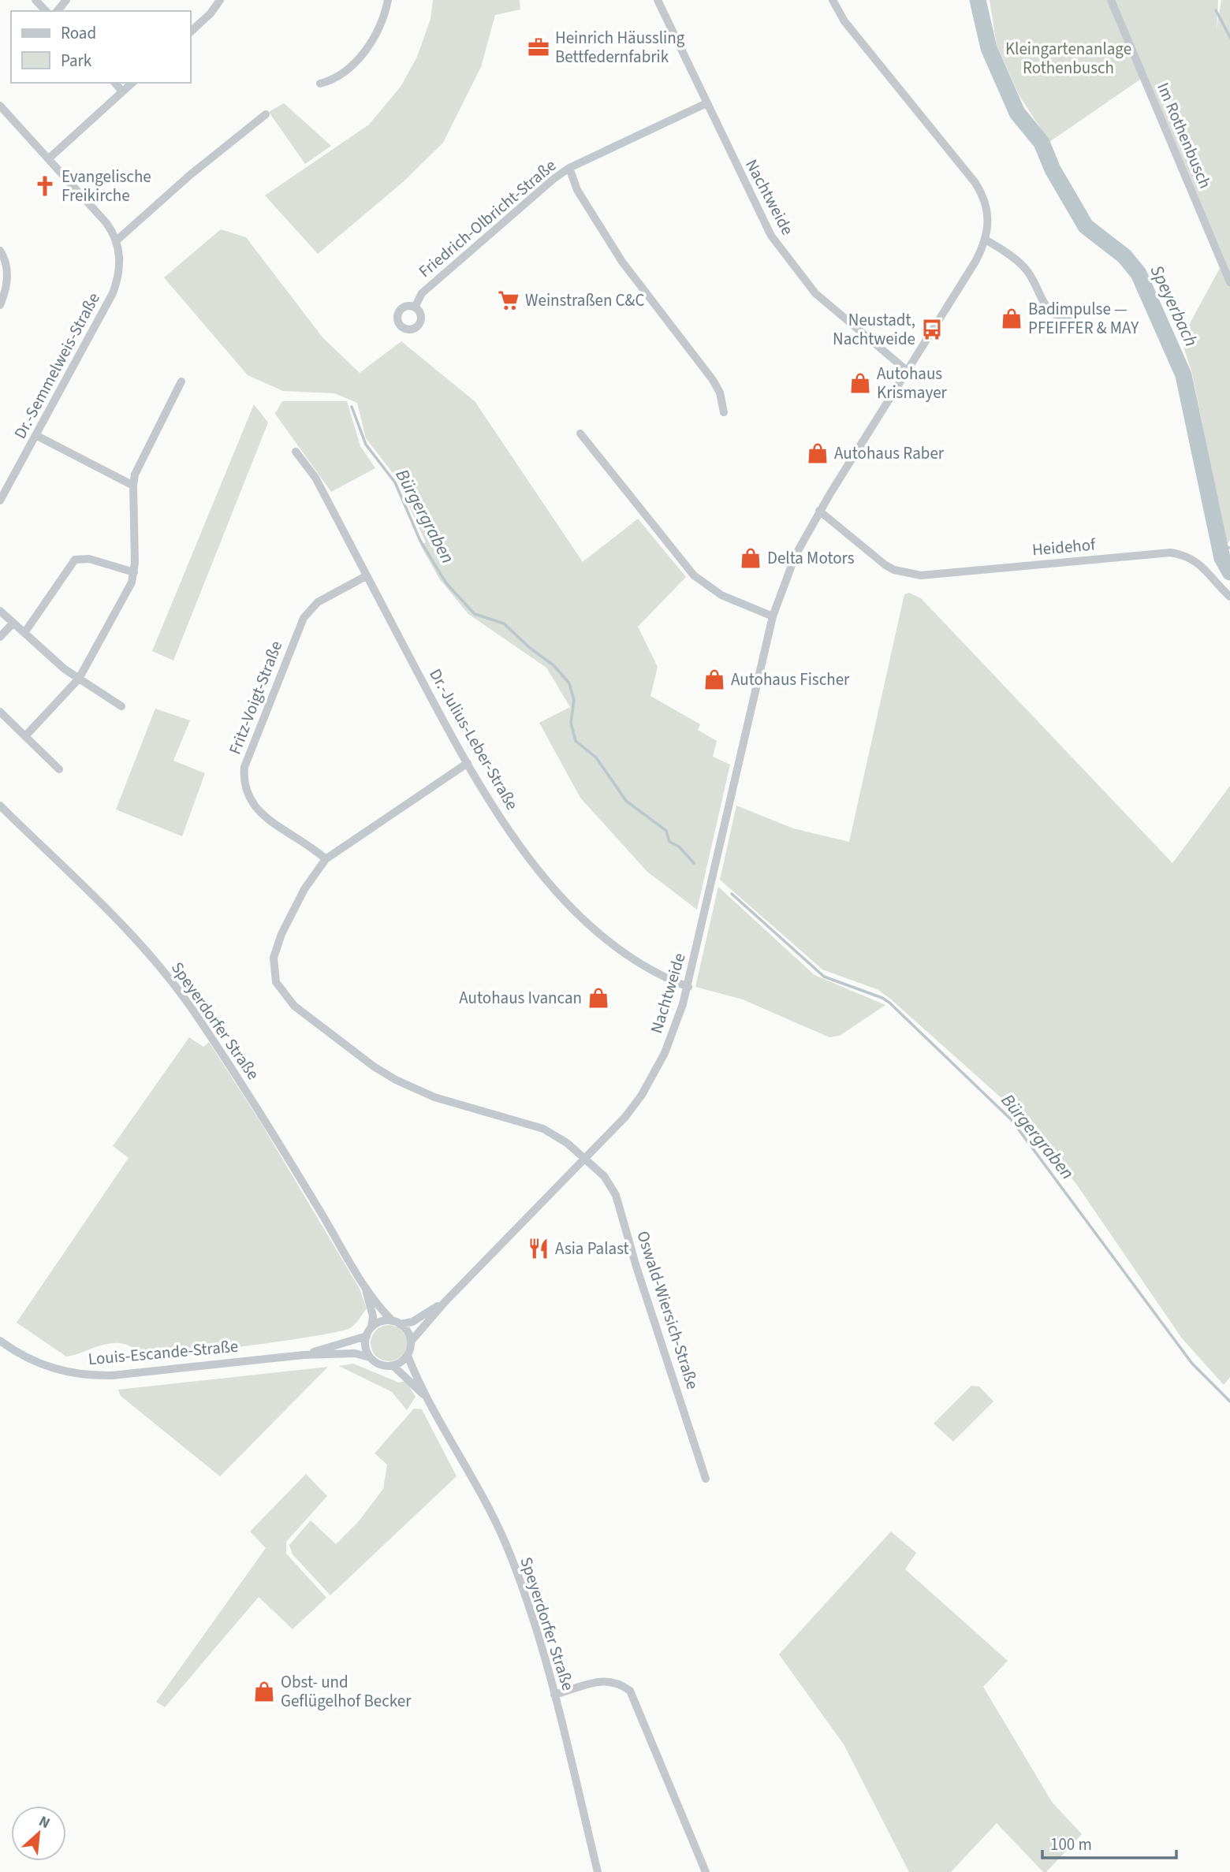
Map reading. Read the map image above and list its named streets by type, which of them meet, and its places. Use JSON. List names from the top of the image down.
{
  "streets": {
    "street": [
      "Im Rothenbusch",
      "Nachtweide",
      "Friedrich-Olbricht-Straße",
      "Dr.-Semmelweis-Straße",
      "Heidehof",
      "Fritz-Voigt-Straße",
      "Dr.-Julius-Leber-Straße",
      "Speyerdorfer Straße",
      "Oswald-Wiersich-Straße",
      "Louis-Escande-Straße"
    ]
  },
  "crossings": [
    ["Nachtweide", "Friedrich-Olbricht-Straße"],
    ["Nachtweide", "Heidehof"],
    ["Nachtweide", "Dr.-Julius-Leber-Straße"],
    ["Nachtweide", "Speyerdorfer Straße"],
    ["Nachtweide", "Oswald-Wiersich-Straße"],
    ["Nachtweide", "Louis-Escande-Straße"],
    ["Fritz-Voigt-Straße", "Dr.-Julius-Leber-Straße"],
    ["Fritz-Voigt-Straße", "Oswald-Wiersich-Straße"],
    ["Speyerdorfer Straße", "Louis-Escande-Straße"]
  ],
  "water": ["Speyerbach", "Bürgergraben"],
  "parks": ["Kleingartenanlage Rothenbusch"],
  "places": {
    "office": ["Heinrich Häussling Bettfedernfabrik"],
    "church": ["Evangelische Freikirche"],
    "supermarket": ["Weinstraßen C&C"],
    "shop": [
      "Badimpulse — PFEIFFER & MAY",
      "Autohaus Krismayer",
      "Autohaus Raber",
      "Delta Motors",
      "Autohaus Fischer",
      "Autohaus Ivancan",
      "Obst- und Geflügelhof Becker"
    ],
    "bus stop": ["Neustadt, Nachtweide"],
    "restaurant": ["Asia Palast"]
  },
  "legend": ["Road", "Park"],
  "scale_bar": "100 m",
  "north": "top right"
}
